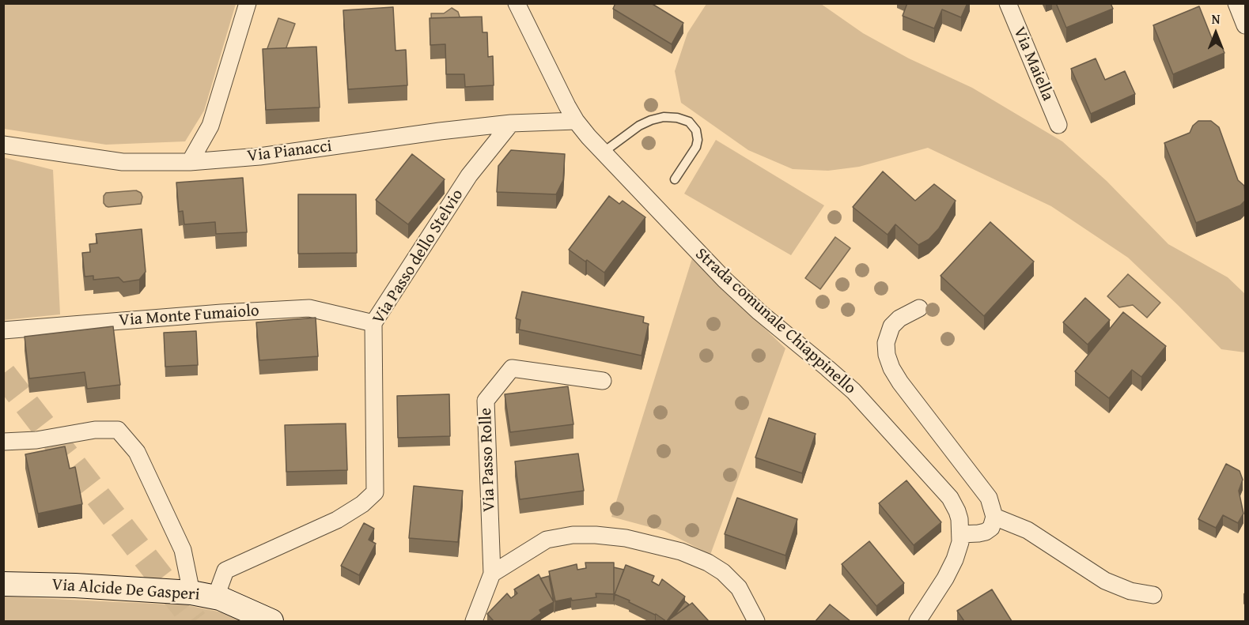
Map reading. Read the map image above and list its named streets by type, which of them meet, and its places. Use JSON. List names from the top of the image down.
{
  "streets": {
    "street": [
      "Via Maiella",
      "Via Pianacci",
      "Via Passo dello Stelvio",
      "Via Monte Fumaiolo",
      "Strada comunale Chiappinello",
      "Via Passo Rolle",
      "Via Alcide De Gasperi"
    ]
  },
  "crossings": [
    ["Via Pianacci", "Via Passo dello Stelvio"],
    ["Via Pianacci", "Strada comunale Chiappinello"],
    ["Via Passo dello Stelvio", "Via Monte Fumaiolo"],
    ["Via Passo dello Stelvio", "Via Alcide De Gasperi"]
  ],
  "north": "top"
}
